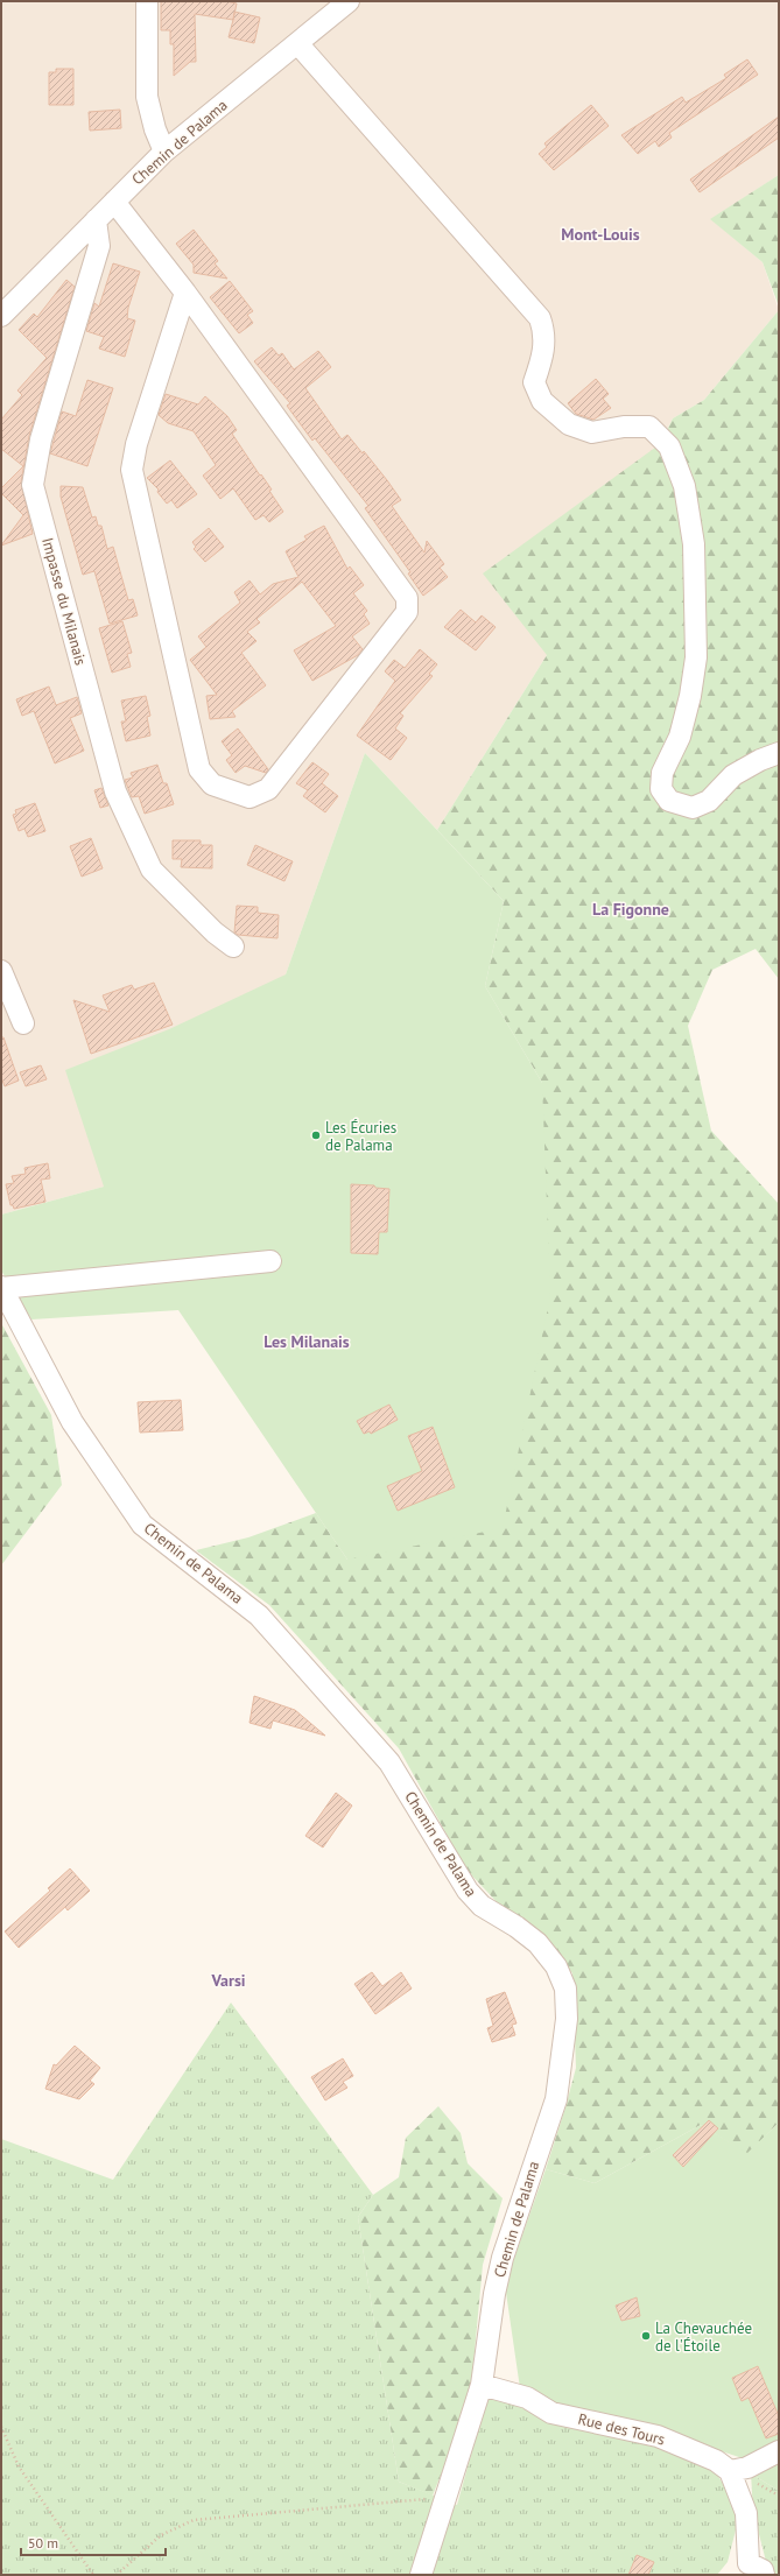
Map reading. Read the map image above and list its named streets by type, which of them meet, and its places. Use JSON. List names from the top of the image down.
{
  "streets": {
    "street": ["Chemin de Palama", "Impasse du Milanais", "Rue des Tours"]
  },
  "crossings": [
    ["Chemin de Palama", "Impasse du Milanais"],
    ["Chemin de Palama", "Rue des Tours"]
  ],
  "districts": [
    "Mont-Louis",
    "La Figonne",
    "Les Milanais",
    "Varsi"
  ],
  "places": ["Les Écuries de Palama", "La Chevauchée de l'Étoile"],
  "scale_bar": "50 m"
}
